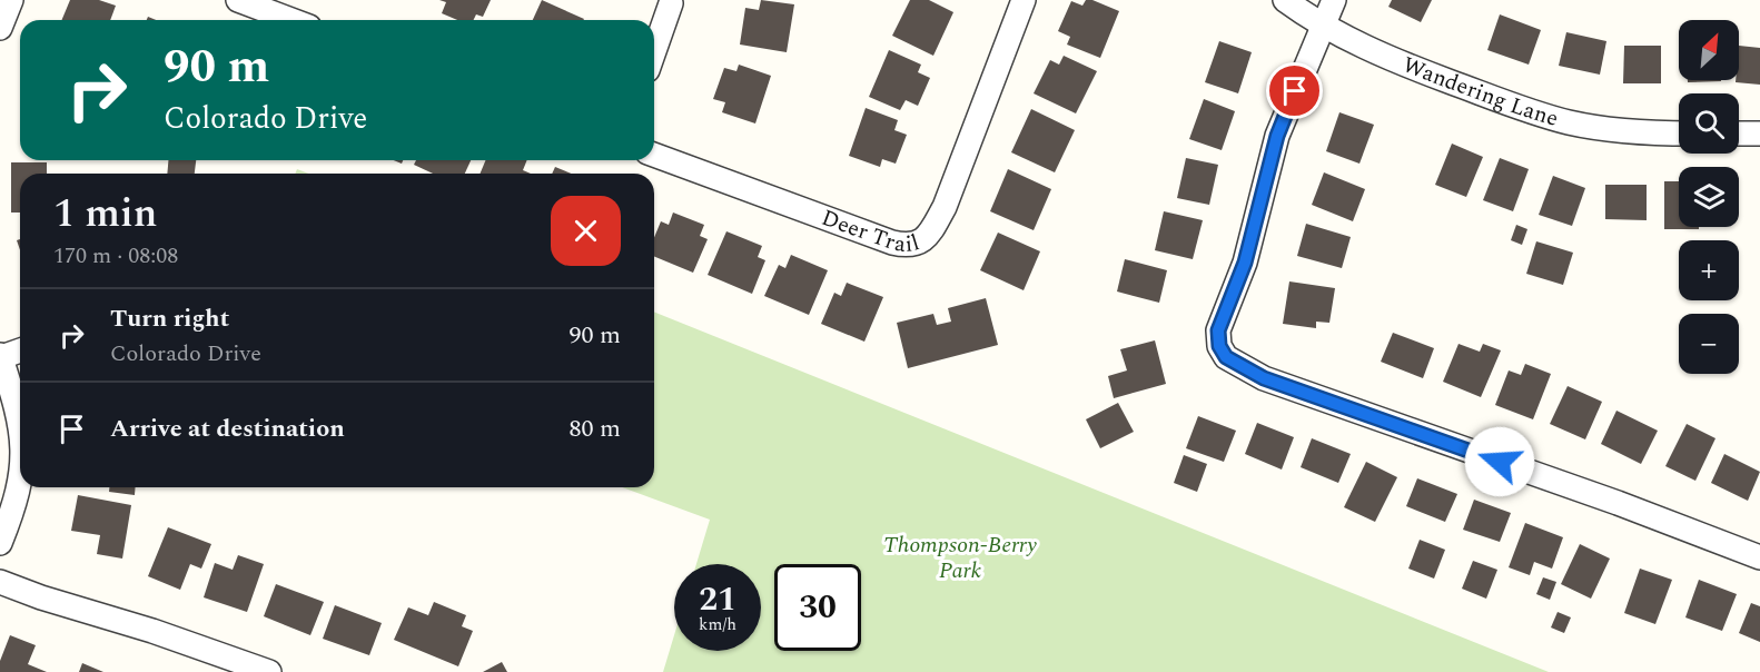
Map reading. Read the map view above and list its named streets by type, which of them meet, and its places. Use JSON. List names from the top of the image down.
{
  "streets": {
    "street": ["Wandering Lane", "Deer Trail"]
  },
  "parks": ["Thompson-Berry Park"],
  "north": "top right",
  "page": {
    "map_buttons": ["+", "−"],
    "turn": ["90 m", "Colorado Drive"],
    "heading": ["1 min", "170 m · 08:08"],
    "list": [
      {
        "name": "Turn right",
        "note": "Colorado Drive",
        "value": "90 m"
      },
      {
        "name": "Arrive at destination",
        "value": "80 m"
      }
    ],
    "speed": "21 km/h",
    "limit": "30"
  }
}
